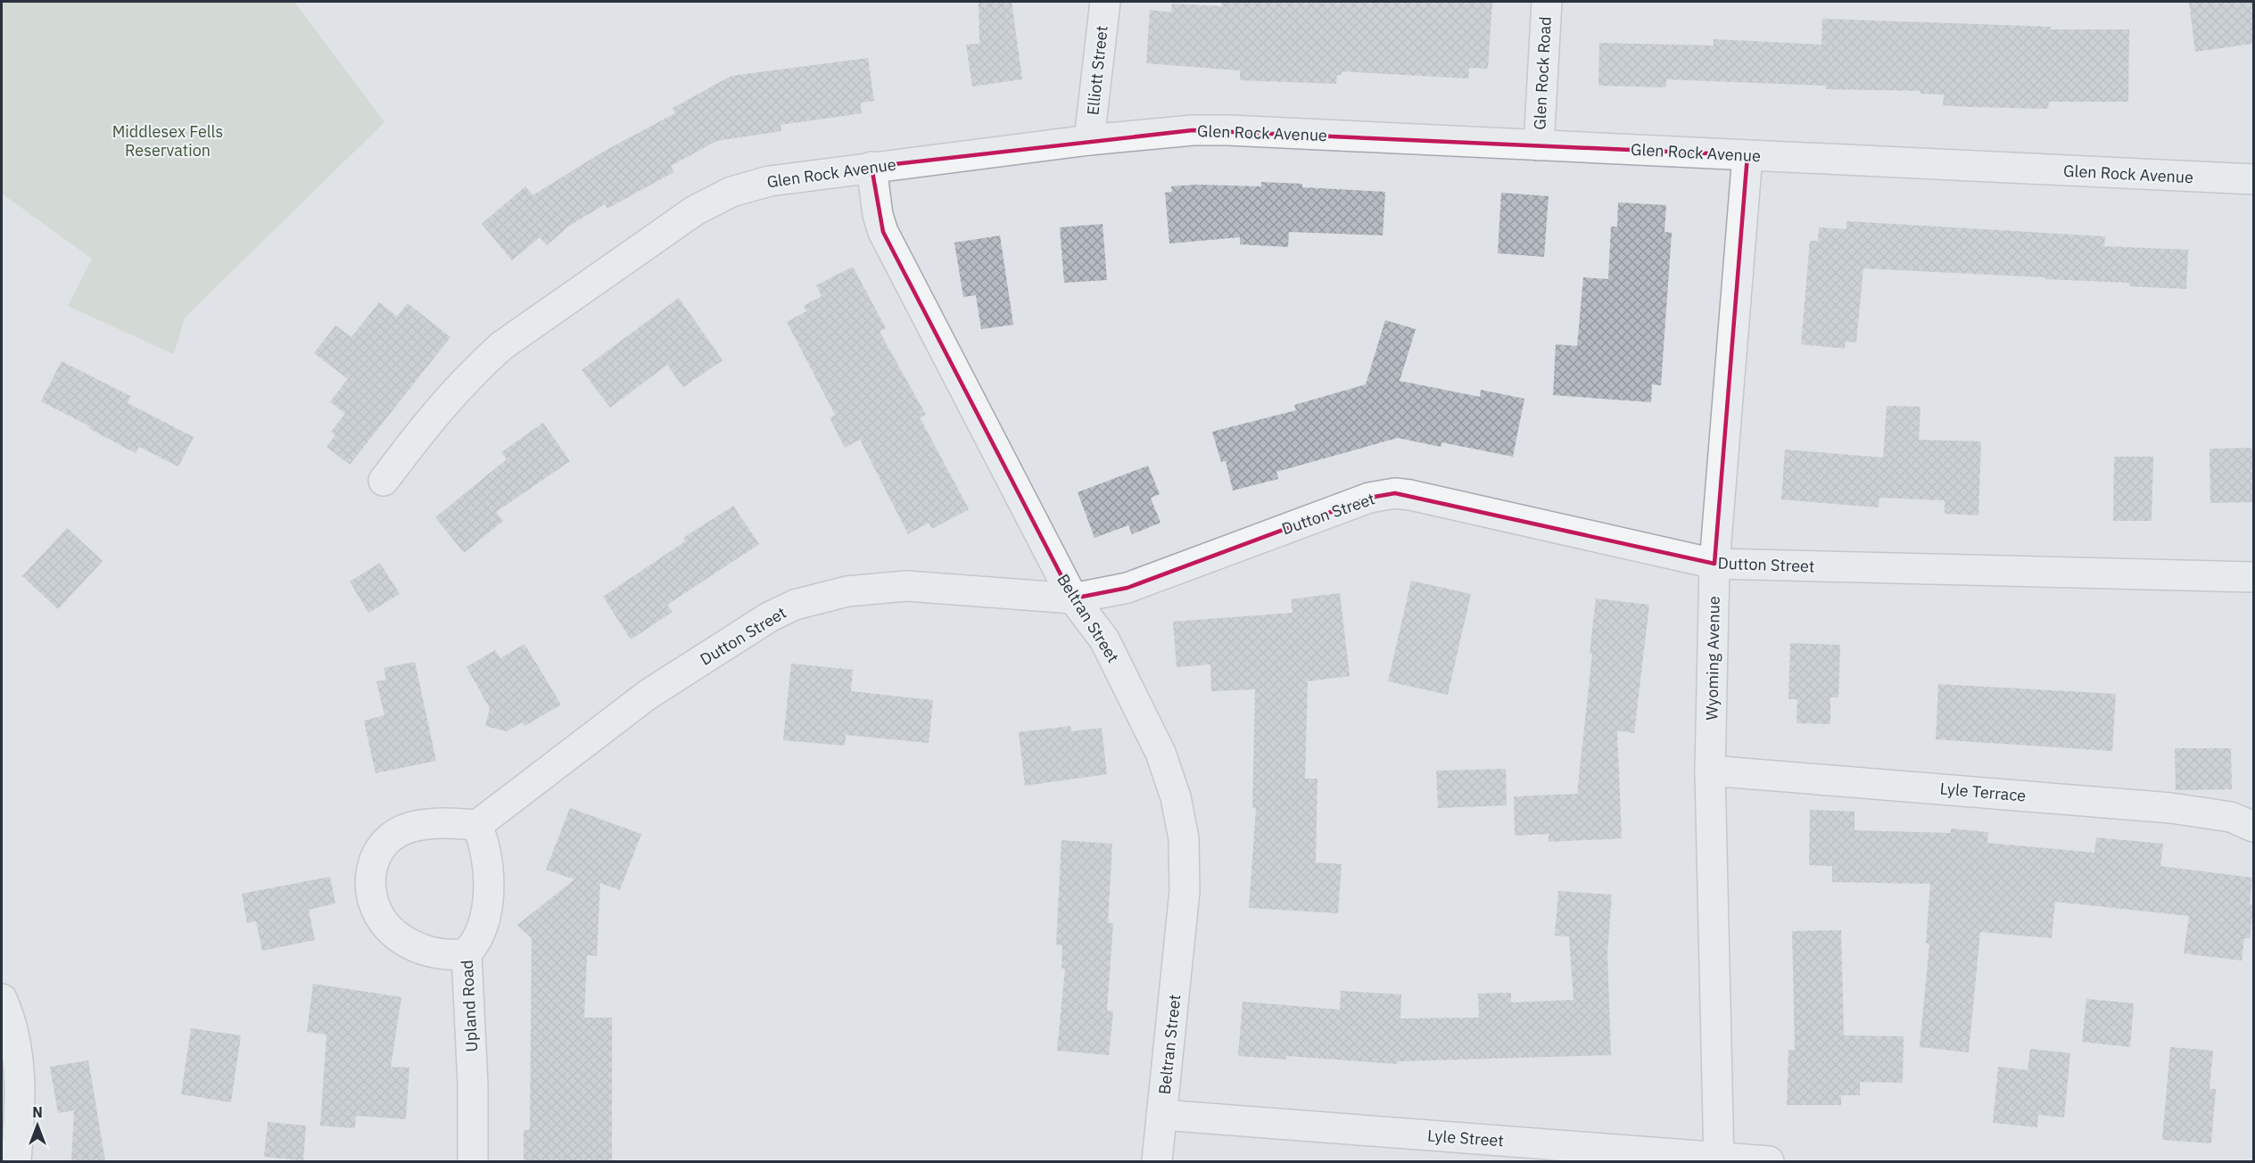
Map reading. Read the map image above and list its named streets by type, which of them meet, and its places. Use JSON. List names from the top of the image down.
{
  "streets": {
    "street": [
      "Elliott Street",
      "Glen Rock Road",
      "Glen Rock Avenue",
      "Dutton Street",
      "Beltran Street",
      "Wyoming Avenue",
      "Lyle Terrace",
      "Upland Road",
      "Lyle Street"
    ]
  },
  "crossings": [
    ["Elliott Street", "Glen Rock Avenue"],
    ["Glen Rock Road", "Glen Rock Avenue"],
    ["Glen Rock Avenue", "Beltran Street"],
    ["Glen Rock Avenue", "Wyoming Avenue"],
    ["Dutton Street", "Beltran Street"],
    ["Dutton Street", "Wyoming Avenue"],
    ["Dutton Street", "Upland Road"],
    ["Beltran Street", "Lyle Street"],
    ["Wyoming Avenue", "Lyle Terrace"],
    ["Wyoming Avenue", "Lyle Street"]
  ],
  "parks": ["Middlesex Fells Reservation"],
  "north": "top"
}
